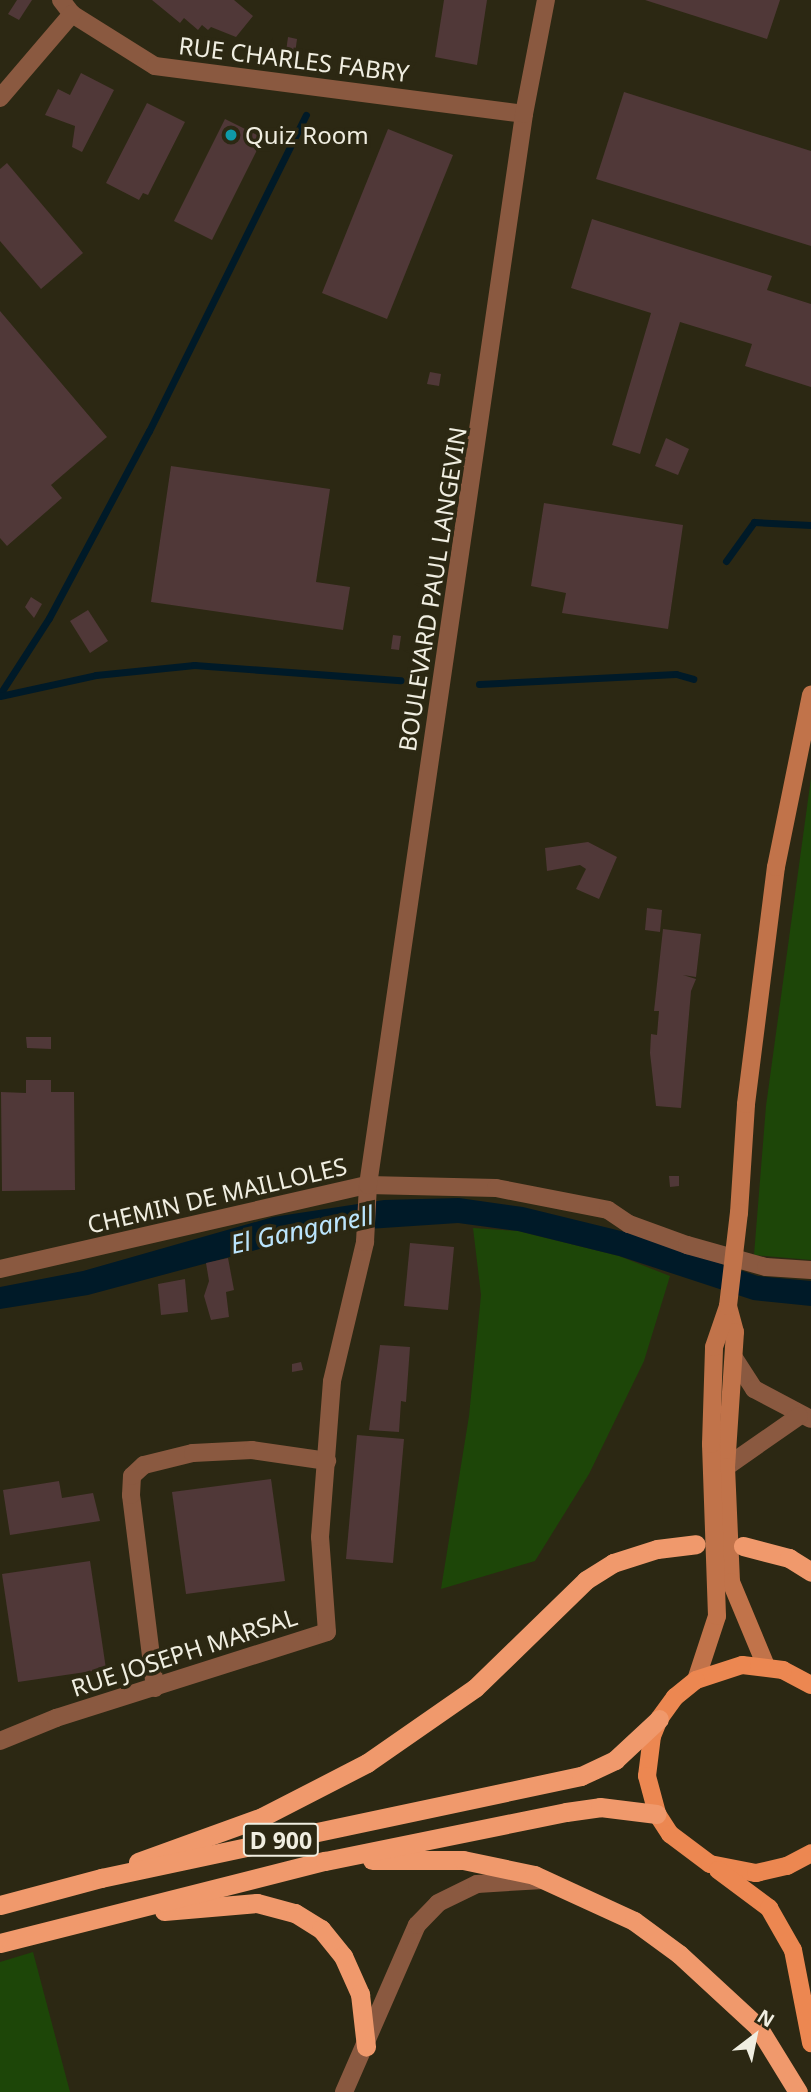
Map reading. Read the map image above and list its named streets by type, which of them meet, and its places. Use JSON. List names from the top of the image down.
{
  "streets": {
    "highway": ["D 900"],
    "street": [
      "RUE CHARLES FABRY",
      "BOULEVARD PAUL LANGEVIN",
      "CHEMIN DE MAILLOLES",
      "RUE JOSEPH MARSAL"
    ]
  },
  "crossings": [
    ["RUE CHARLES FABRY", "BOULEVARD PAUL LANGEVIN"],
    ["BOULEVARD PAUL LANGEVIN", "CHEMIN DE MAILLOLES"],
    ["BOULEVARD PAUL LANGEVIN", "RUE JOSEPH MARSAL"]
  ],
  "water": ["El Ganganell"],
  "places": ["Quiz Room"],
  "north": "top right"
}
